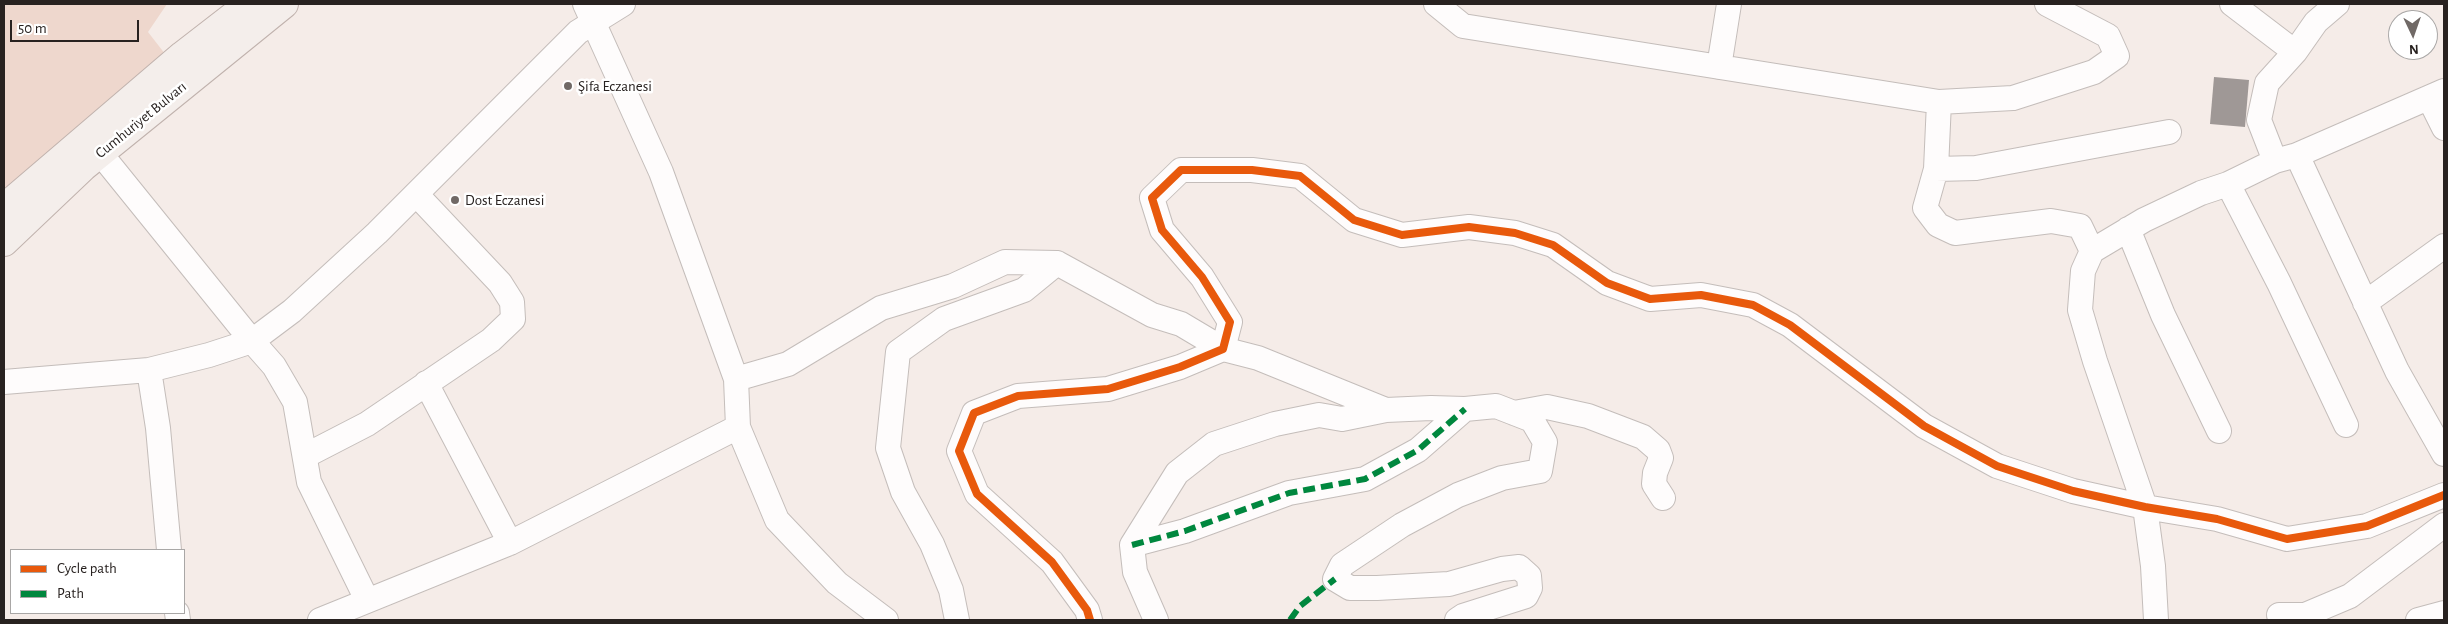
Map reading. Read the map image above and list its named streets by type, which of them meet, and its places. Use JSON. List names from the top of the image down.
{
  "streets": {
    "main road": ["Cumhuriyet Bulvarı"]
  },
  "places": ["Şifa Eczanesi", "Dost Eczanesi"],
  "legend": ["Cycle path", "Path"],
  "scale_bar": "50 m",
  "north": "bottom"
}
